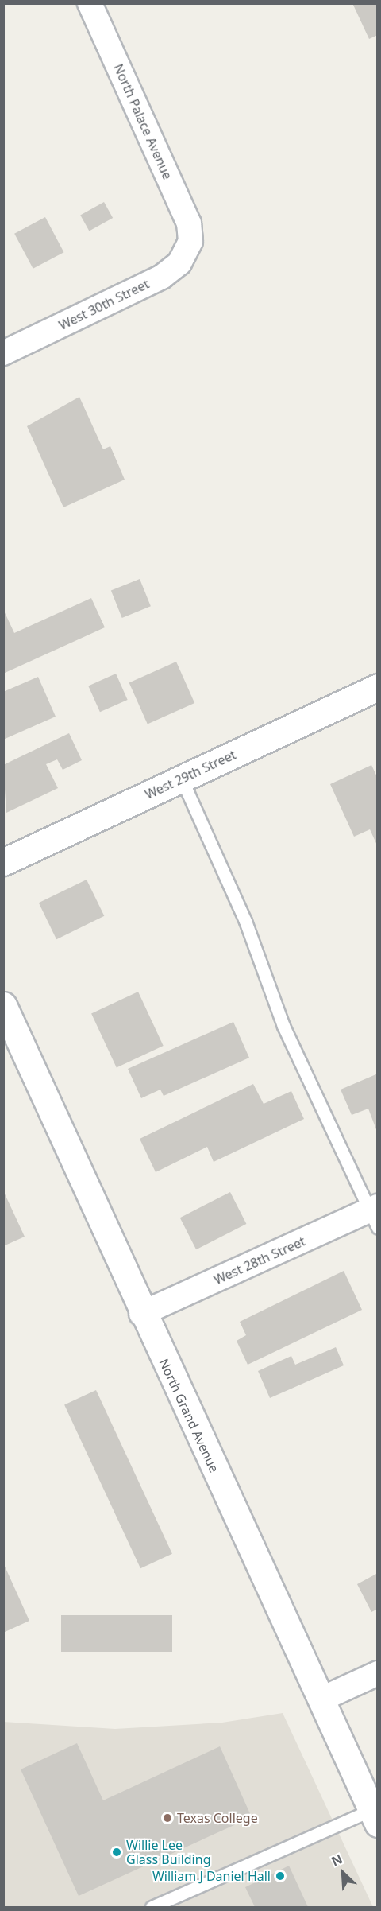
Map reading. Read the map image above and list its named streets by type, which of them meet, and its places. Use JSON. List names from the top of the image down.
{
  "streets": {
    "street": [
      "North Palace Avenue",
      "West 30th Street",
      "West 29th Street",
      "West 28th Street",
      "North Grand Avenue"
    ]
  },
  "crossings": [
    ["North Palace Avenue", "West 30th Street"],
    ["West 28th Street", "North Grand Avenue"]
  ],
  "places": ["Texas College", "Willie Lee Glass Building", "William J Daniel Hall"],
  "north": "top left"
}
